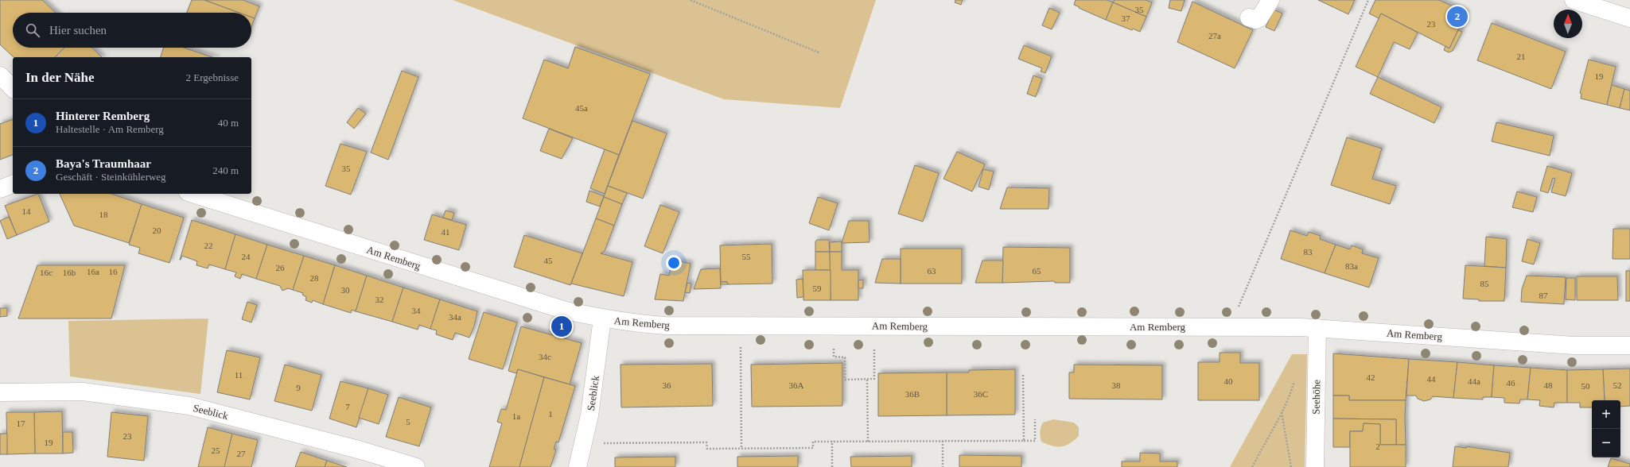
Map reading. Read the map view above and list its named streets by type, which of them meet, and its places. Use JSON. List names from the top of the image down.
{
  "streets": {
    "street": ["Am Remberg", "Seeblick", "Seehöhe"]
  },
  "crossings": [
    ["Am Remberg", "Seeblick"],
    ["Am Remberg", "Seehöhe"]
  ],
  "house_numbers": [
    "35",
    "37",
    "23",
    "27a",
    "21",
    "19",
    "45a",
    "35",
    "14",
    "18",
    "20",
    "41",
    "22",
    "83",
    "24",
    "55",
    "45",
    "83a",
    "26",
    "63",
    "65",
    "16a",
    "16",
    "16c",
    "16b",
    "28",
    "85",
    "59",
    "30",
    "87",
    "32",
    "34",
    "34a",
    "34c",
    "11",
    "42",
    "44",
    "40",
    "44a",
    "46",
    "36",
    "36A",
    "38",
    "48",
    "52",
    "50",
    "9",
    "36B",
    "36C",
    "7",
    "1",
    "1a",
    "5",
    "17",
    "23",
    "19",
    "2",
    "25",
    "27"
  ],
  "north": "top",
  "page": {
    "pins": ["2", "1"],
    "search": "Hier suchen",
    "heading": ["In der Nähe", "2 Ergebnisse"],
    "list": [
      {
        "mark": "1",
        "name": "Hinterer Remberg",
        "note": "Haltestelle · Am Remberg",
        "value": "40 m"
      },
      {
        "mark": "2",
        "name": "Baya's Traumhaar",
        "note": "Geschäft · Steinkühlerweg",
        "value": "240 m"
      }
    ],
    "map_buttons": ["+", "−"]
  }
}
